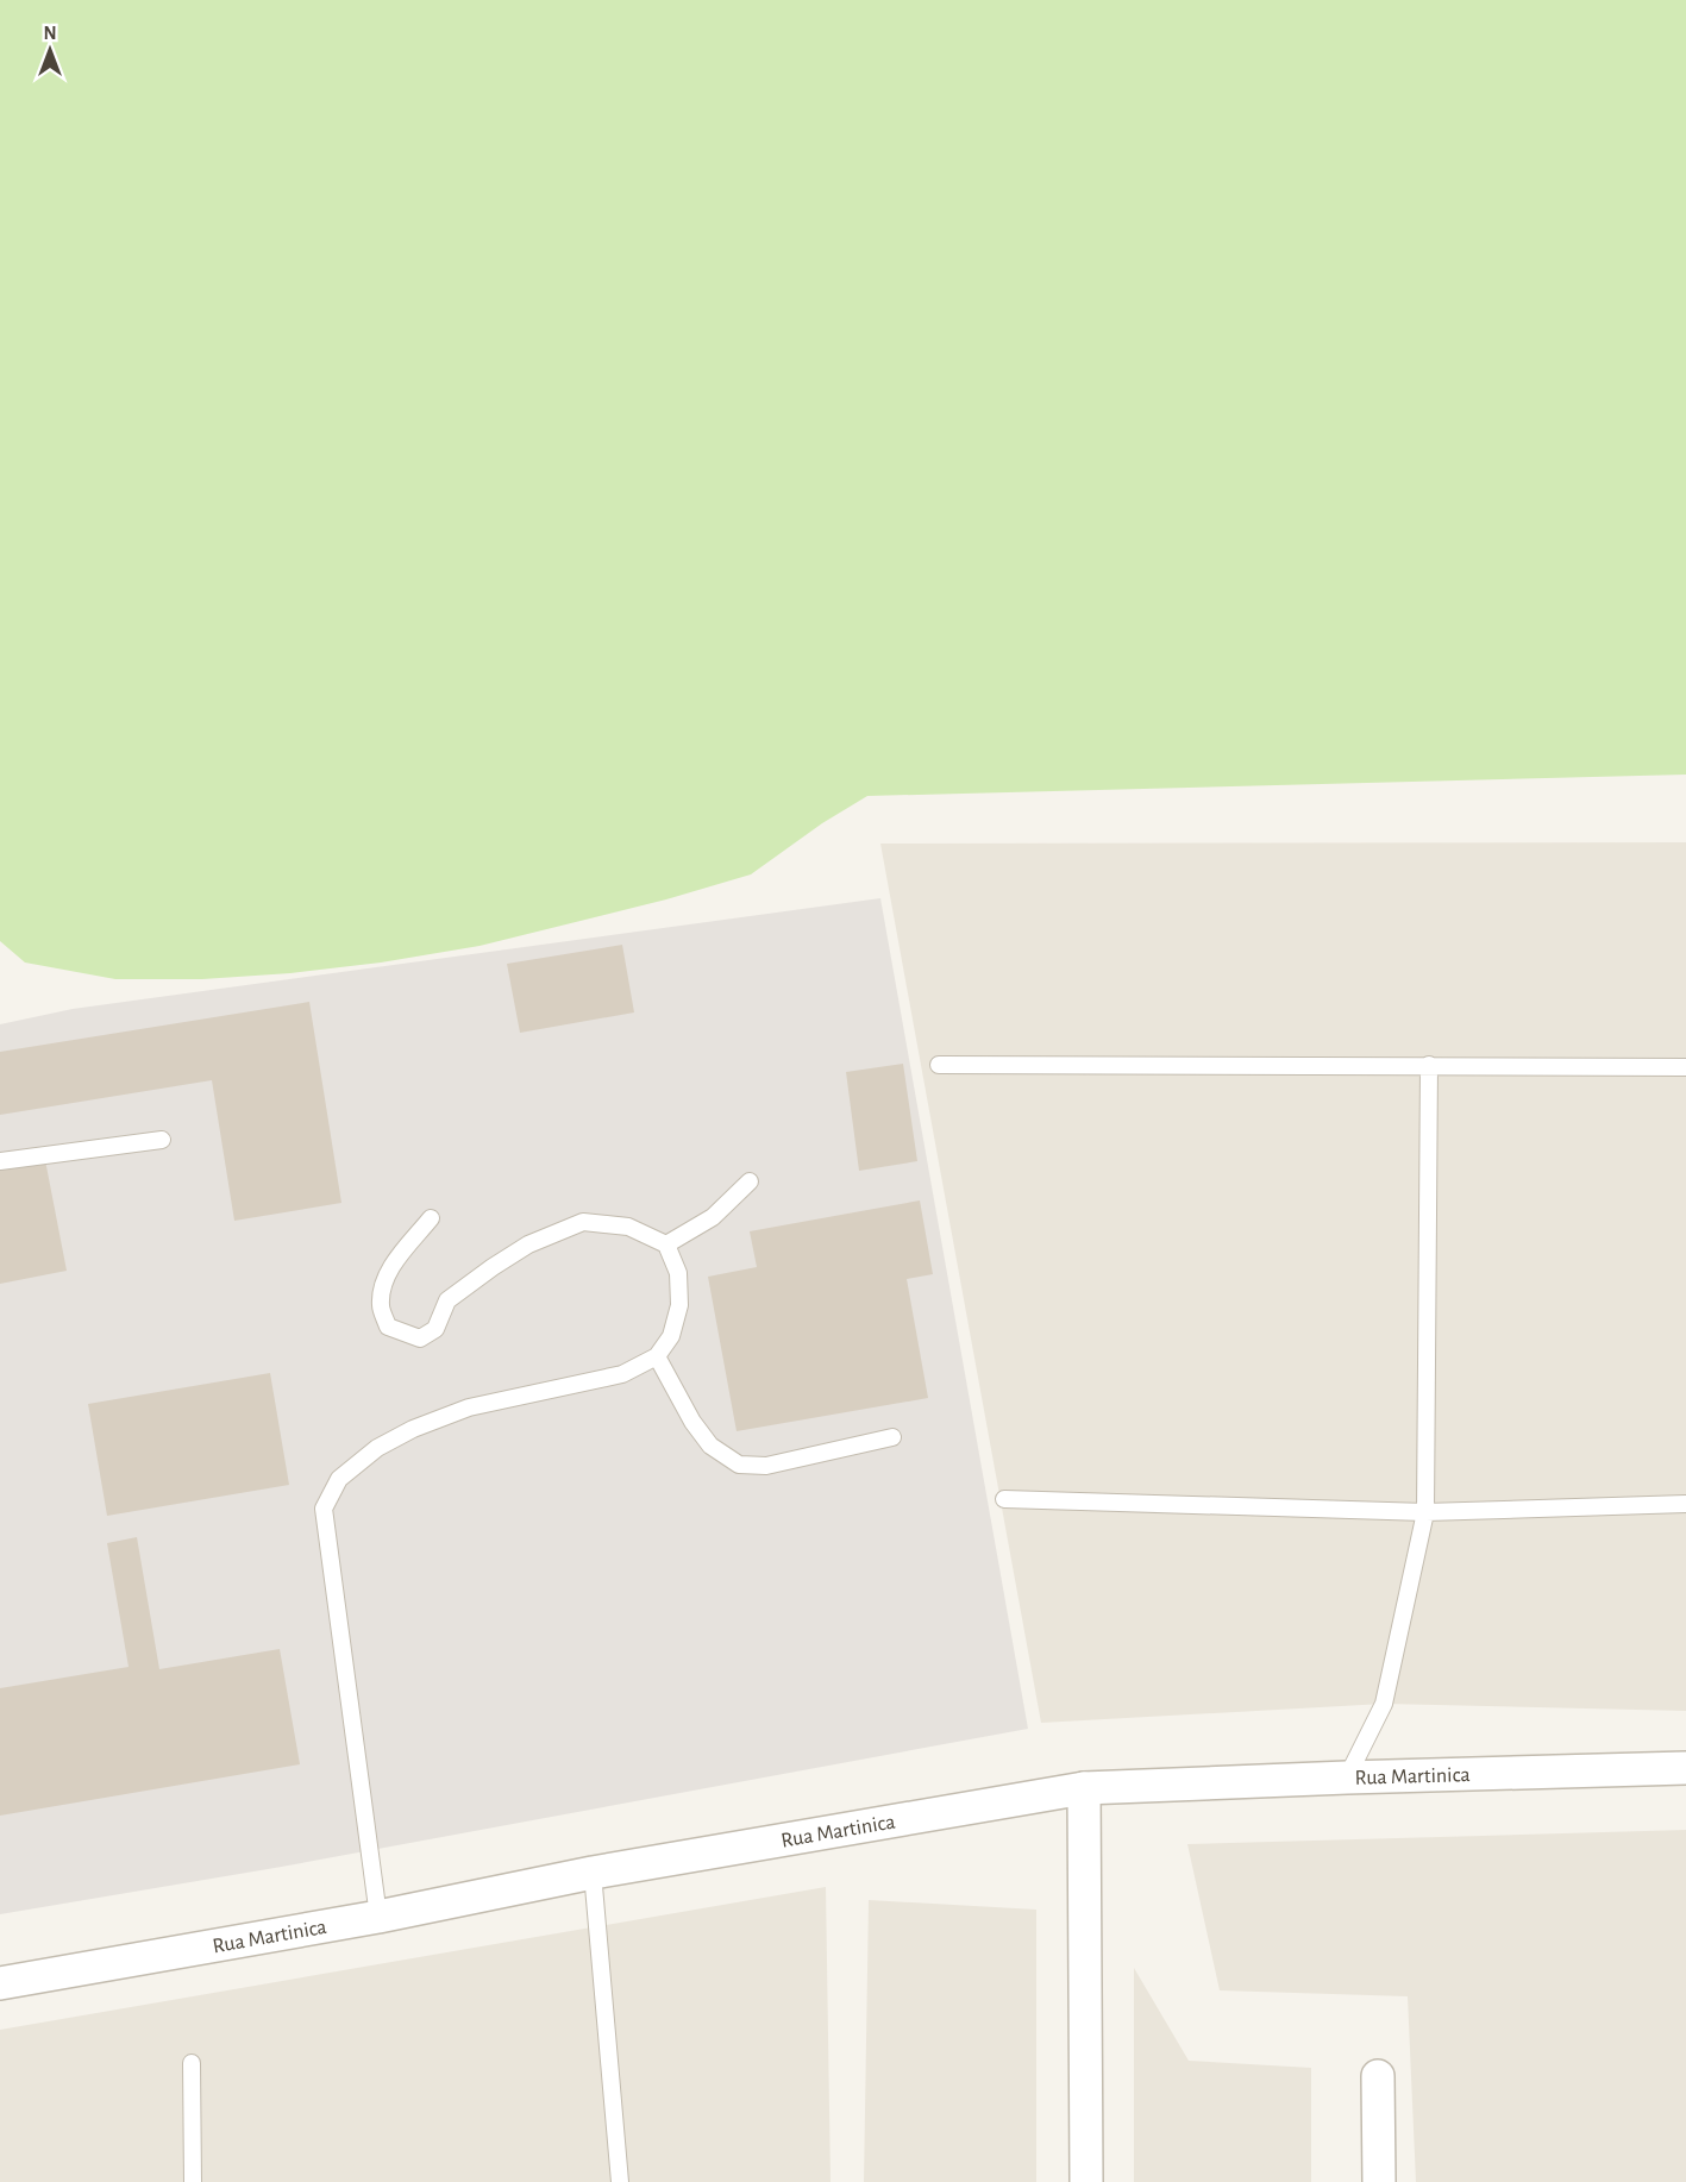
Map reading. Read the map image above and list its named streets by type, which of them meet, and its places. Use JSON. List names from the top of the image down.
{
  "streets": {
    "street": ["Rua Martinica"]
  },
  "north": "top"
}
